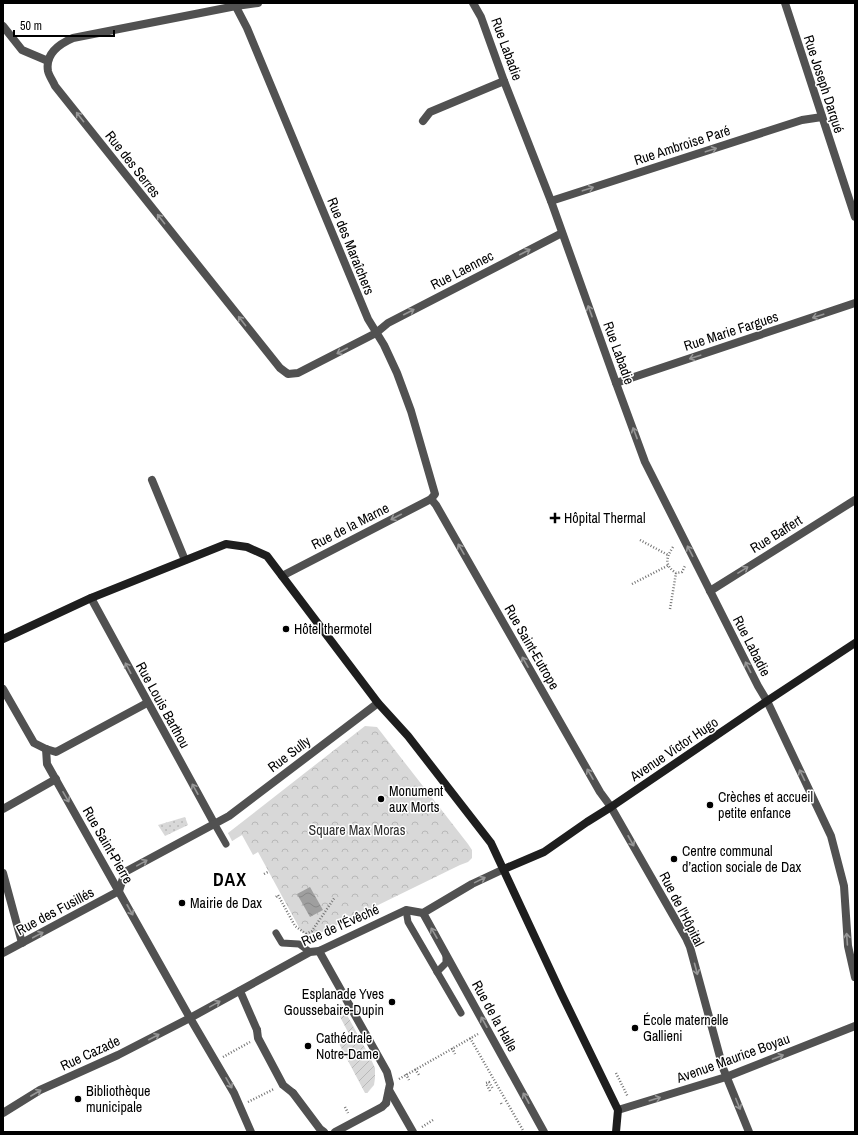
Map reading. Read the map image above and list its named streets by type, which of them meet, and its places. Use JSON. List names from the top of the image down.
{
  "streets": {
    "main road": ["Avenue Victor Hugo"],
    "street": [
      "Rue Labadie",
      "Rue Joseph Darqué",
      "Rue Ambroise Paré",
      "Rue des Serres",
      "Rue des Maraîchers",
      "Rue Laennec",
      "Rue Marie Fargues",
      "Rue de la Marne",
      "Rue Baffert",
      "Rue Saint-Eutrope",
      "Rue Louis Barthou",
      "Rue Sully",
      "Rue Saint-Pierre",
      "Rue de l'Hôpital",
      "Rue des Fusillés",
      "Rue de l'Évêché",
      "Rue de la Halle",
      "Rue Cazade",
      "Avenue Maurice Boyau"
    ]
  },
  "crossings": [
    ["Rue Labadie", "Rue Ambroise Paré"],
    ["Rue Labadie", "Rue Laennec"],
    ["Rue Labadie", "Rue Marie Fargues"],
    ["Rue Labadie", "Rue Baffert"],
    ["Rue Labadie", "Avenue Victor Hugo"],
    ["Rue Joseph Darqué", "Rue Ambroise Paré"],
    ["Rue des Serres", "Rue des Maraîchers"],
    ["Rue des Serres", "Rue Laennec"],
    ["Rue des Maraîchers", "Rue Laennec"],
    ["Rue des Maraîchers", "Rue de la Marne"],
    ["Rue des Maraîchers", "Rue Saint-Eutrope"],
    ["Rue de la Marne", "Rue Saint-Eutrope"],
    ["Rue Saint-Eutrope", "Avenue Victor Hugo"],
    ["Rue Saint-Eutrope", "Rue de l'Hôpital"],
    ["Rue Louis Barthou", "Rue Sully"],
    ["Avenue Victor Hugo", "Rue de l'Hôpital"],
    ["Rue Sully", "Rue Saint-Pierre"],
    ["Rue Sully", "Rue des Fusillés"],
    ["Rue Saint-Pierre", "Rue des Fusillés"],
    ["Rue Saint-Pierre", "Rue de l'Évêché"],
    ["Rue Saint-Pierre", "Rue Cazade"],
    ["Rue de l'Hôpital", "Avenue Maurice Boyau"],
    ["Rue de l'Évêché", "Rue Cazade"]
  ],
  "one_way": [
    "Rue Labadie",
    "Rue Ambroise Paré",
    "Rue des Serres",
    "Rue Laennec",
    "Rue Marie Fargues",
    "Rue de la Marne",
    "Rue Baffert",
    "Rue Saint-Eutrope",
    "Rue Louis Barthou",
    "Rue Sully",
    "Rue Saint-Pierre",
    "Rue de l'Hôpital",
    "Rue des Fusillés",
    "Rue de la Halle",
    "Rue Cazade",
    "Avenue Maurice Boyau"
  ],
  "districts": ["DAX"],
  "parks": ["Square Max Moras"],
  "places": {
    "health": ["Hôpital Thermal"],
    "other": [
      "Hôtel thermotel",
      "Monument aux Morts",
      "Crèches et accueil petite enfance",
      "Centre communal d’action sociale de Dax",
      "Mairie de Dax",
      "Esplanade Yves Goussebaire-Dupin",
      "École maternelle Gallieni",
      "Cathédrale Notre-Dame",
      "Bibliothèque municipale"
    ]
  },
  "scale_bar": "50 m"
}
